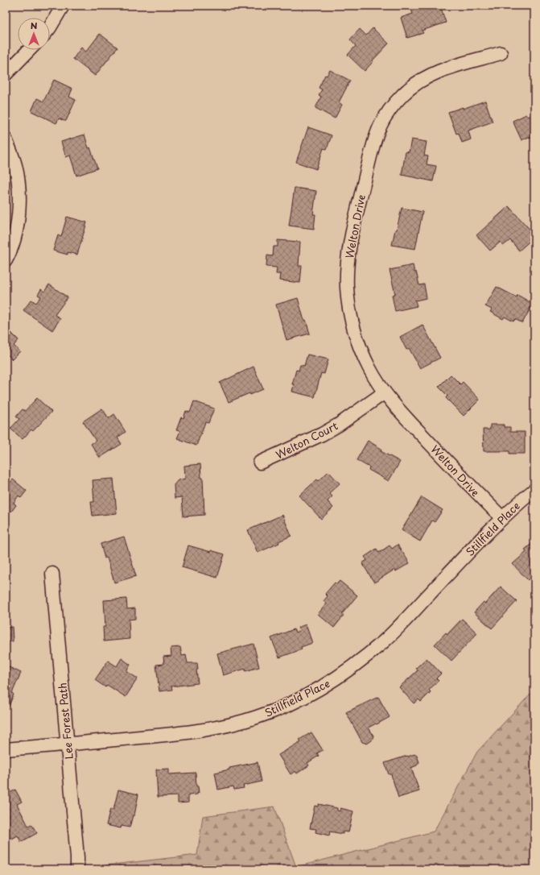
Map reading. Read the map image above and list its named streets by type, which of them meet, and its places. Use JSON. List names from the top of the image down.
{
  "streets": {
    "street": [
      "Welton Drive",
      "Welton Court",
      "Stillfield Place",
      "Lee Forest Path"
    ]
  },
  "crossings": [
    ["Welton Drive", "Welton Court"],
    ["Welton Drive", "Stillfield Place"],
    ["Stillfield Place", "Lee Forest Path"]
  ],
  "north": "top"
}
